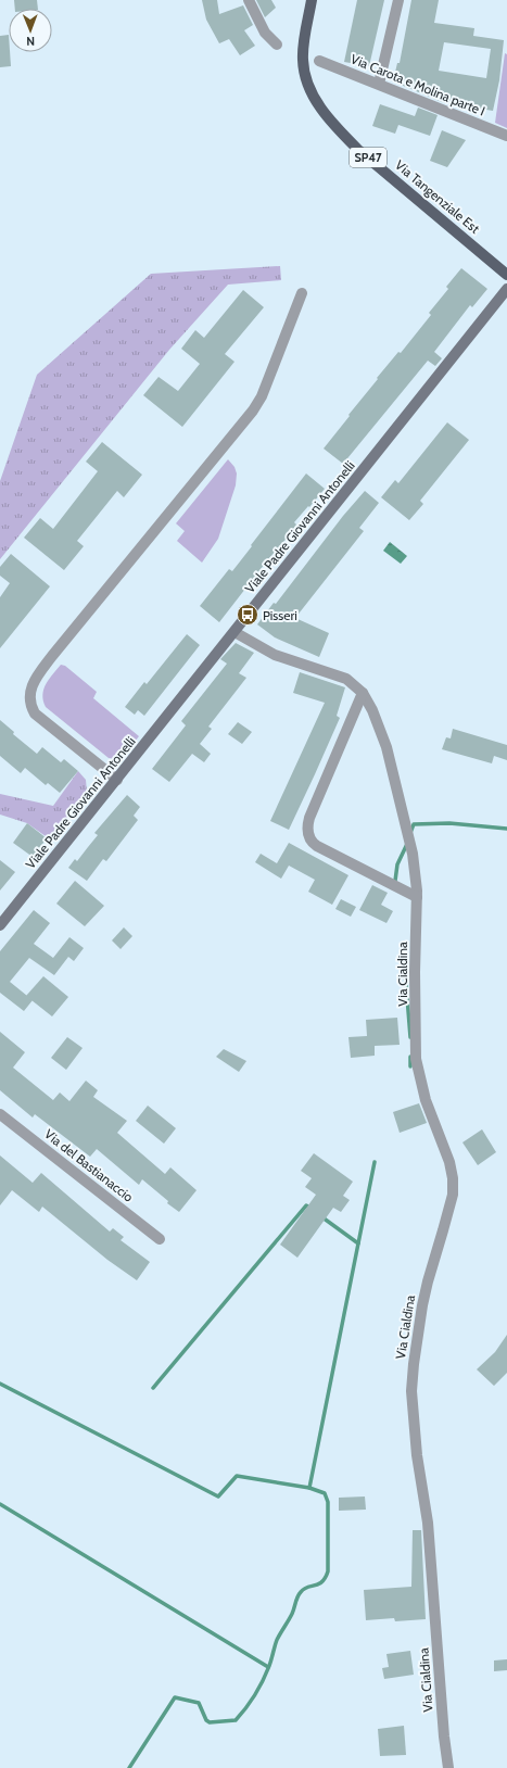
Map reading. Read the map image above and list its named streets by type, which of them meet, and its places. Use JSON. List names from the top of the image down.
{
  "streets": {
    "main road": ["SP47", "Via Tangenziale Est", "Viale Padre Giovanni Antonelli"],
    "street": ["Via Carota e Molina parte I", "Via Cialdina", "Via del Bastianaccio"]
  },
  "crossings": [
    ["Viale Padre Giovanni Antonelli", "Via Cialdina"]
  ],
  "places": {
    "bus stop": ["Pisseri"]
  },
  "north": "bottom"
}
